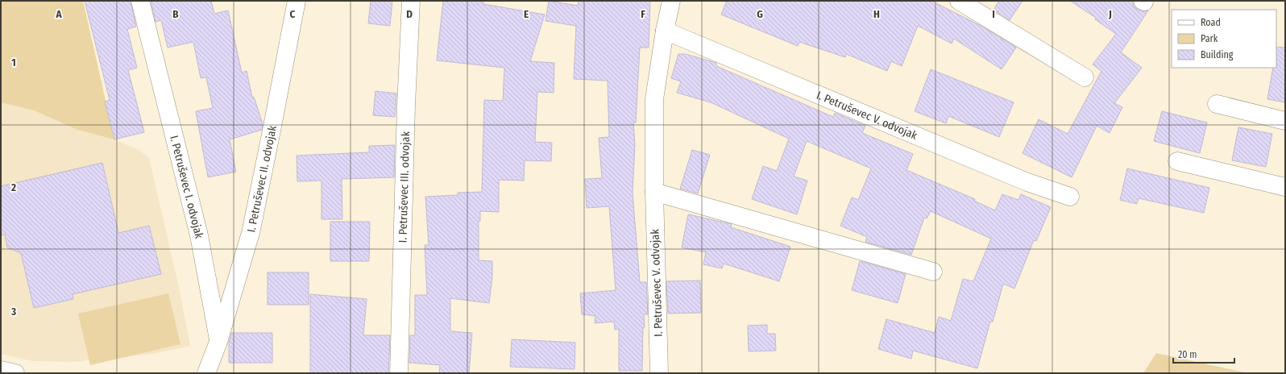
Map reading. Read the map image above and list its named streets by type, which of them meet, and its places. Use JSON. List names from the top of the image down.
{
  "streets": {
    "street": [
      "I. Petruševec V. odvojak",
      "I. Petruševec II. odvojak",
      "I. Petruševec I. odvojak",
      "I. Petruševec III. odvojak"
    ]
  },
  "crossings": [
    ["I. Petruševec II. odvojak", "I. Petruševec I. odvojak"]
  ],
  "legend": ["Road", "Park", "Building"],
  "scale_bar": "20 m",
  "grid": {
    "columns": [
      "A",
      "B",
      "C",
      "D",
      "E",
      "F",
      "G",
      "H",
      "I",
      "J"
    ],
    "rows": ["1", "2", "3"]
  }
}
